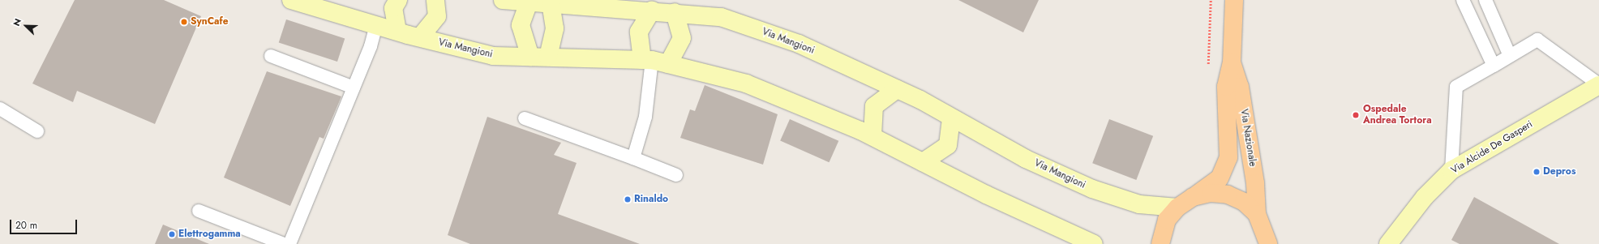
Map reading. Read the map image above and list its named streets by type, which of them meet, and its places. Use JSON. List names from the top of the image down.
{
  "streets": {
    "main road": ["Via Nazionale"],
    "street": ["Via Mangioni", "Via Alcide De Gasperi"]
  },
  "crossings": [
    ["Via Mangioni", "Via Nazionale"]
  ],
  "places": [
    "SynCafe",
    "Ospedale Andrea Tortora",
    "Depros",
    "Rinaldo",
    "Elettrogamma"
  ],
  "scale_bar": "20 m",
  "north": "top left"
}
